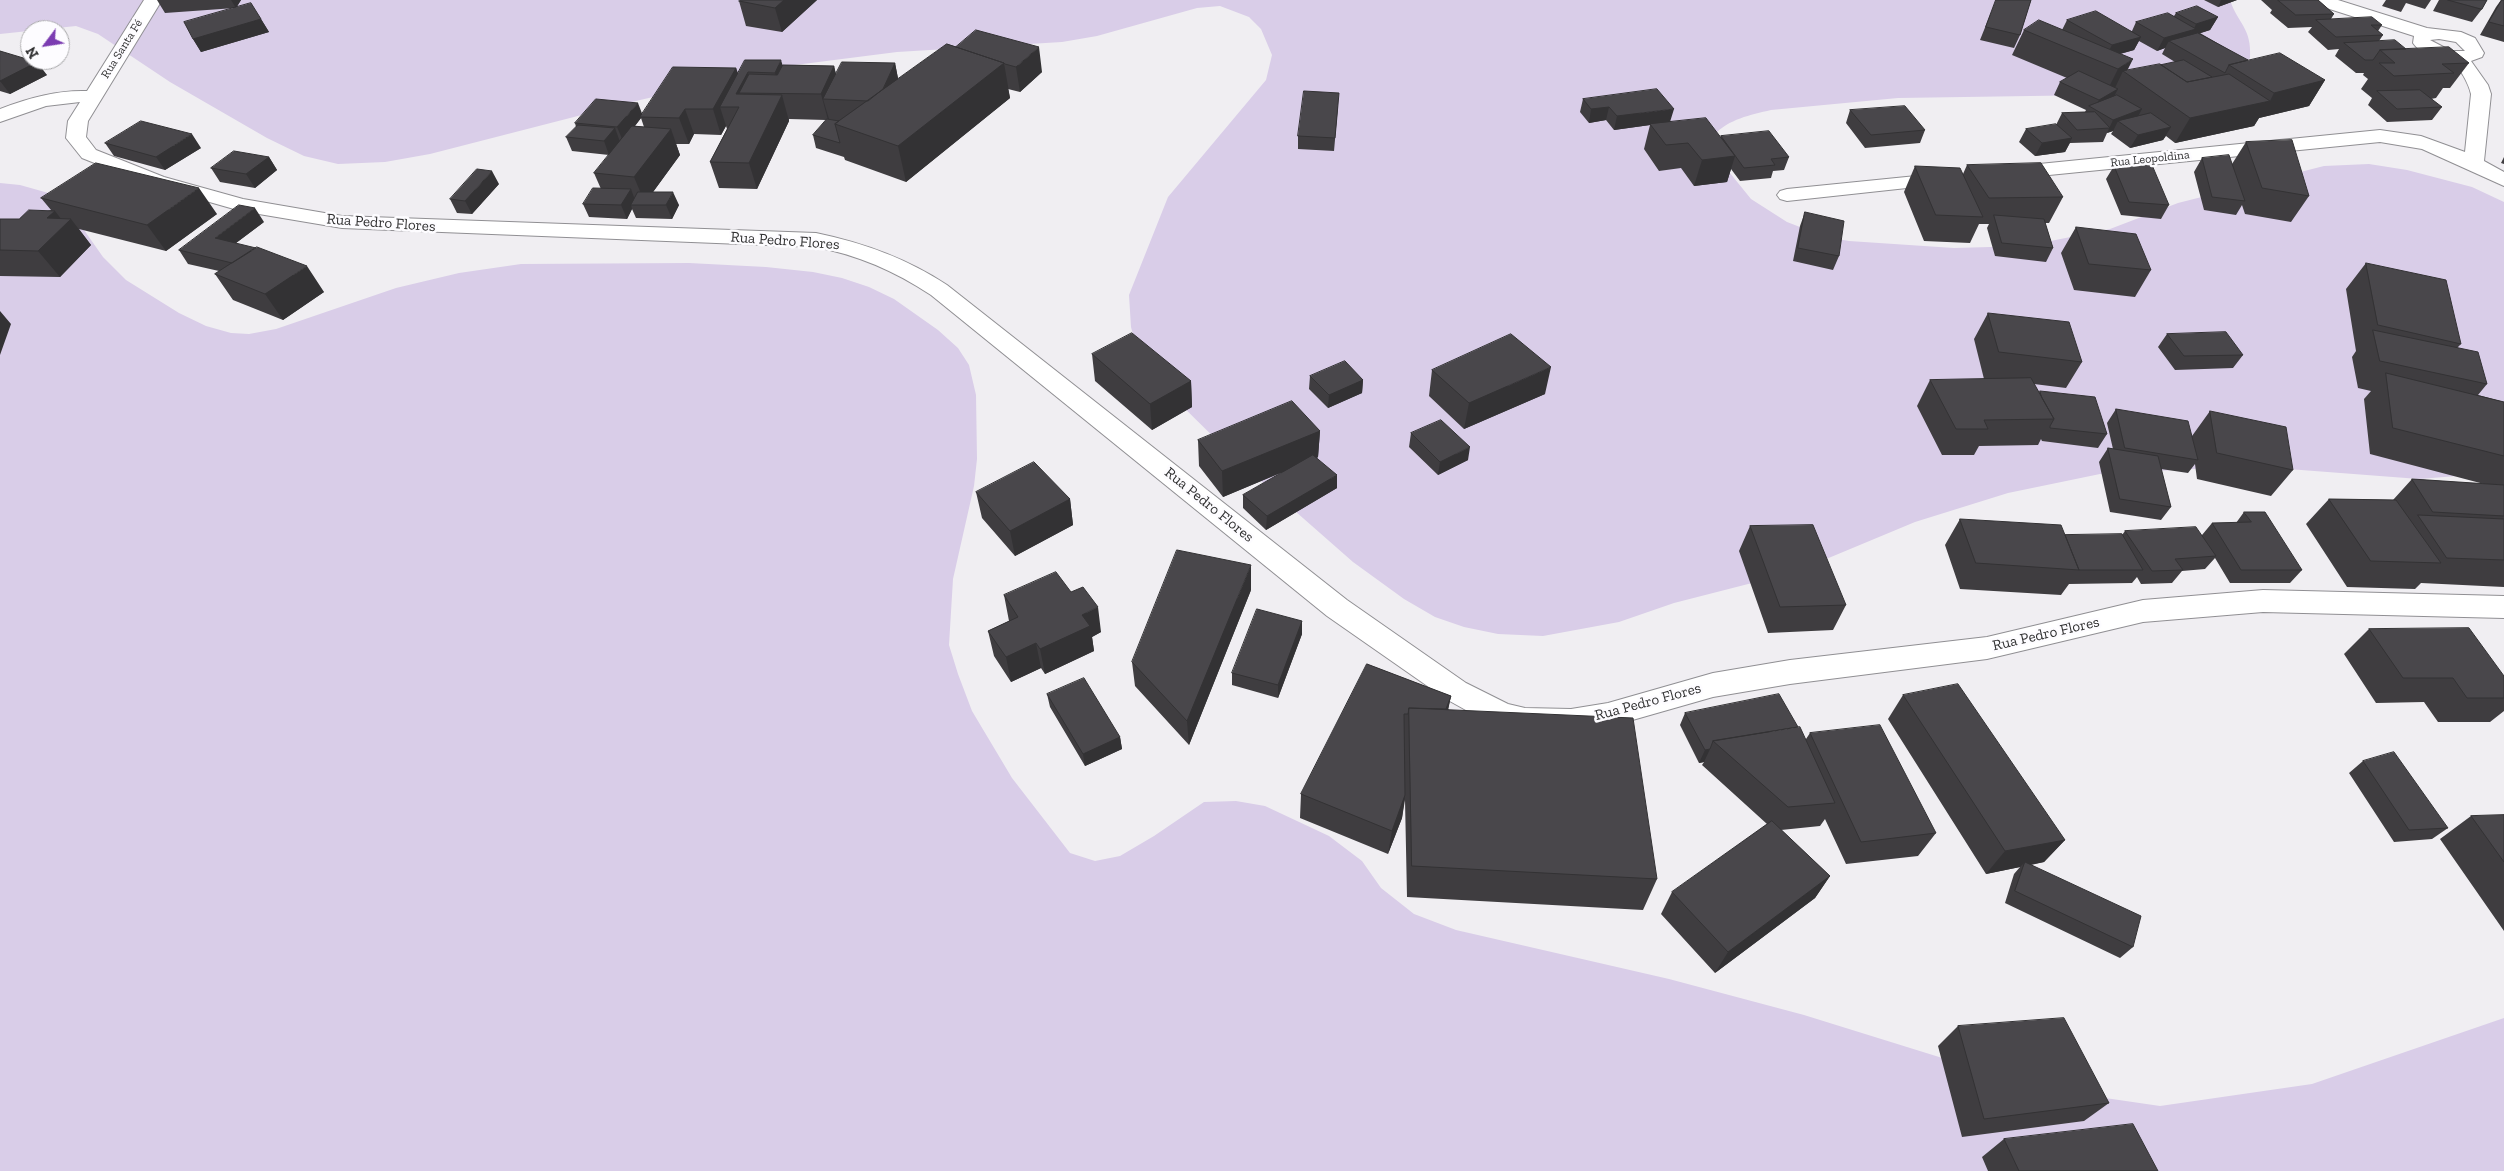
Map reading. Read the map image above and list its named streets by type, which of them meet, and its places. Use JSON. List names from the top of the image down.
{
  "streets": {
    "street": ["Rua Santa Fé", "Rua Leopoldina", "Rua Pedro Flores"]
  },
  "crossings": [
    ["Rua Santa Fé", "Rua Pedro Flores"]
  ],
  "north": "bottom left"
}
